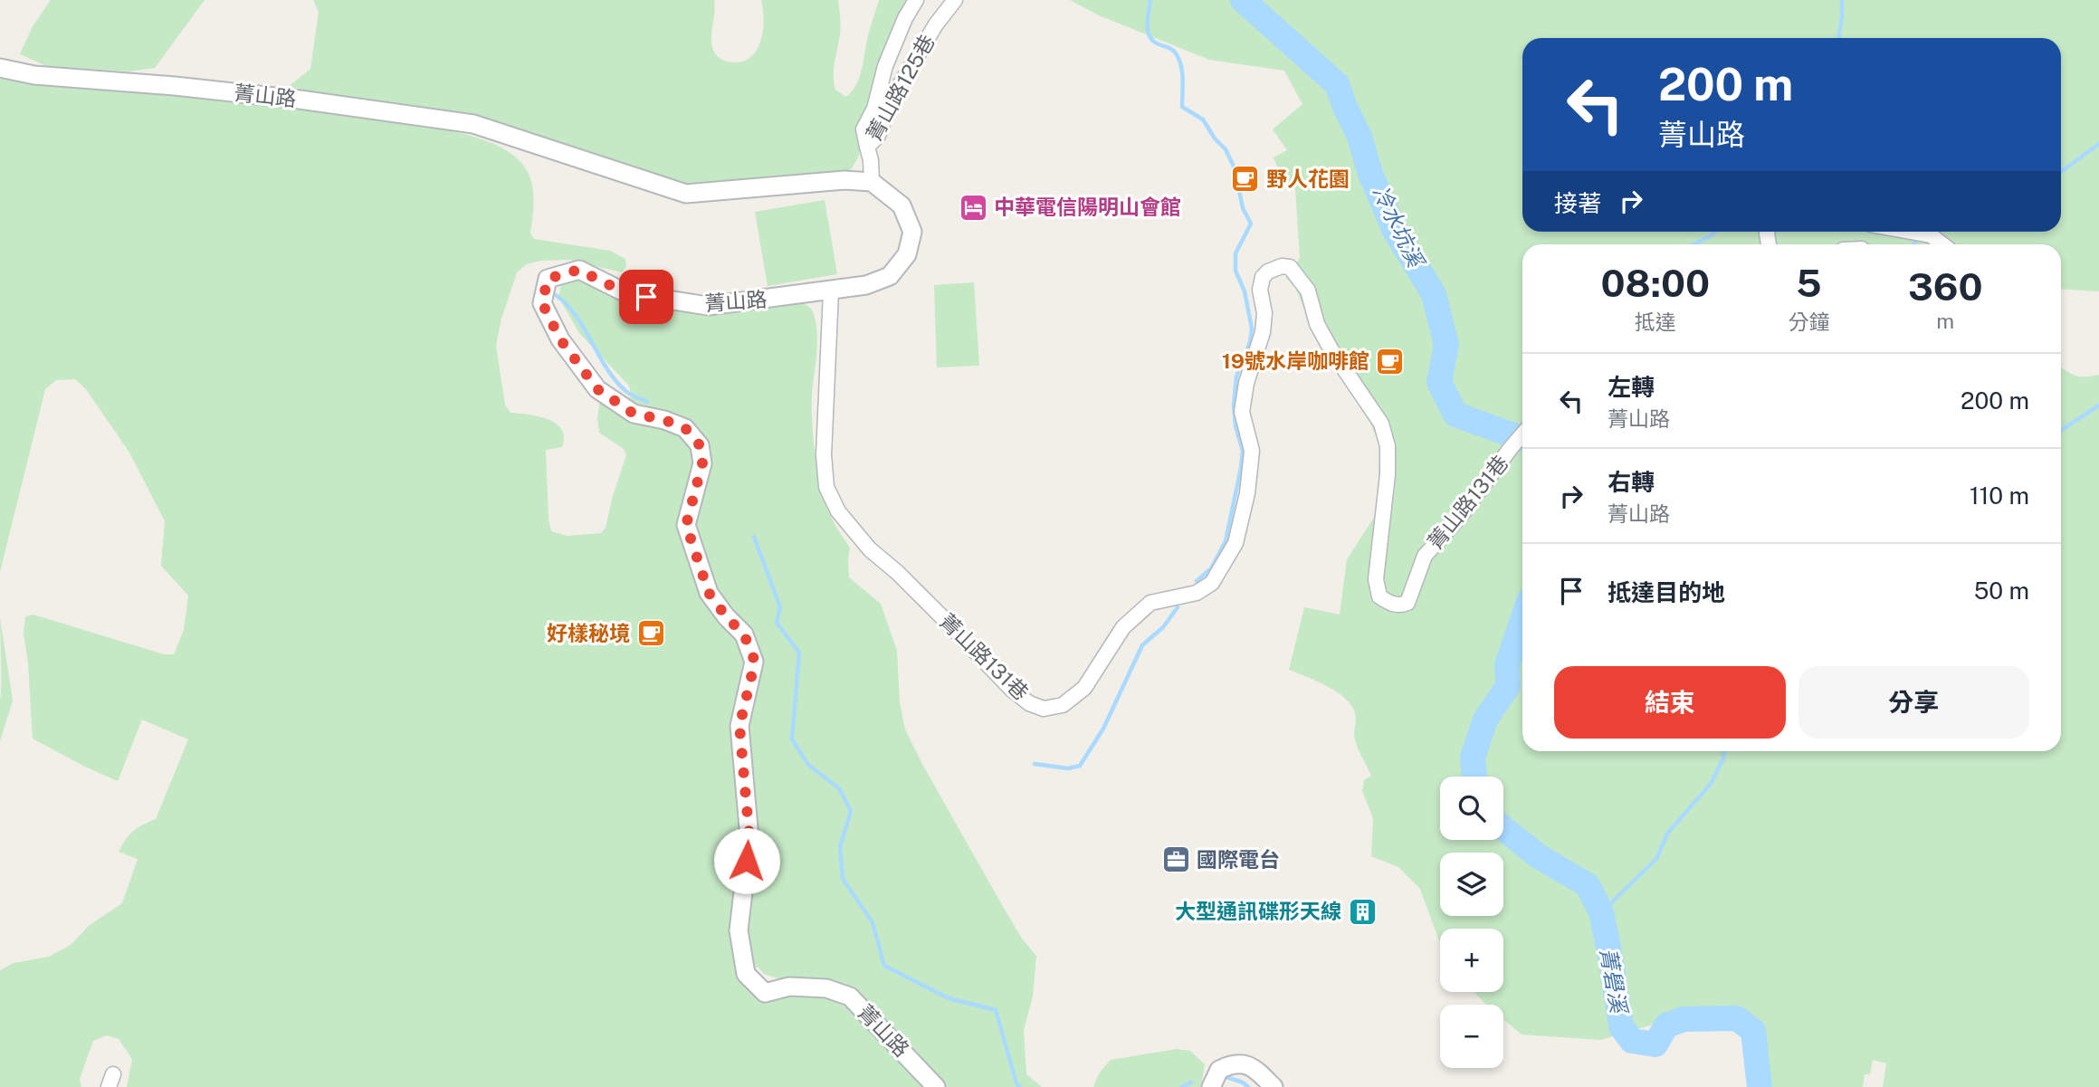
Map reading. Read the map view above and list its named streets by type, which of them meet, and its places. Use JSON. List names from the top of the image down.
{
  "streets": {
    "street": ["菁山路125巷", "菁山路", "菁山路131巷"]
  },
  "crossings": [
    ["菁山路125巷", "菁山路"],
    ["菁山路", "菁山路131巷"]
  ],
  "water": ["冷水坑溪", "菁礐溪"],
  "places": {
    "cafe": ["野人花園", "19號水岸咖啡館", "好樣秘境"],
    "hotel": ["中華電信陽明山會館"],
    "office": ["國際電台"],
    "building": ["大型通訊碟形天線"]
  },
  "page": {
    "turn": ["200 m", "菁山路"],
    "then": "接著",
    "eta": [
      "08:00",
      "抵達",
      "5",
      "分鐘",
      "360",
      "m"
    ],
    "list": [
      {
        "name": "左轉",
        "note": "菁山路",
        "value": "200 m"
      },
      {
        "name": "右轉",
        "note": "菁山路",
        "value": "110 m"
      },
      {
        "name": "抵達目的地",
        "value": "50 m"
      }
    ],
    "buttons": ["結束", "分享"],
    "map_buttons": ["+", "−"]
  }
}
